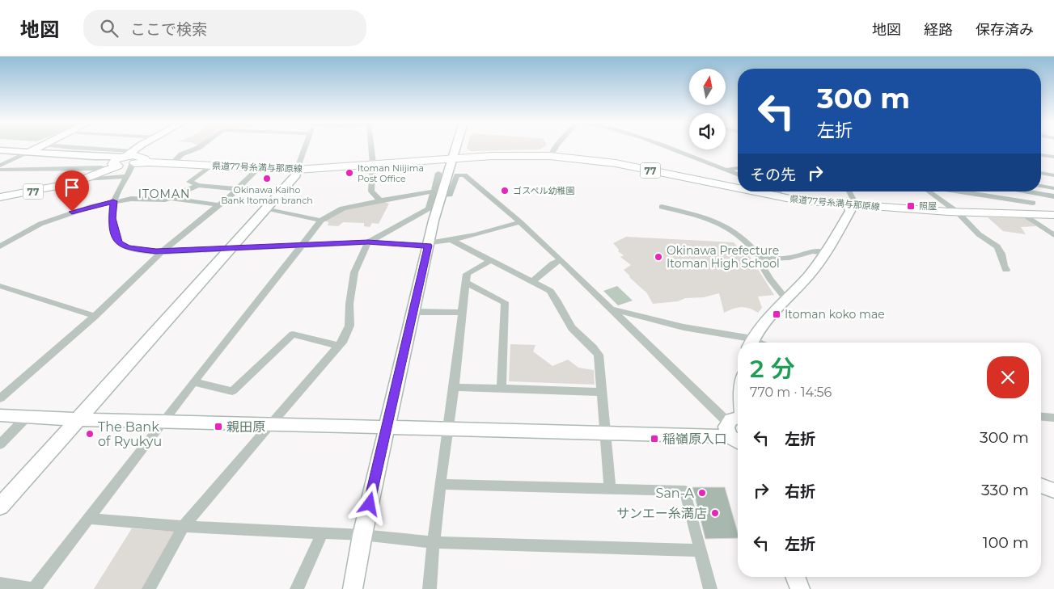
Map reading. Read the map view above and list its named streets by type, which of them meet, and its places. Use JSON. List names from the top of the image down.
{
  "streets": {
    "main road": ["県道77号糸満与那原線", "77"]
  },
  "districts": ["ITOMAN"],
  "places": {
    "other": [
      "Itoman Niijima Post Office",
      "Okinawa Kaiho Bank Itoman branch",
      "ゴスペル幼稚園",
      "Okinawa Prefecture Itoman High School",
      "The Bank of Ryukyu",
      "San-A",
      "サンエー糸満店"
    ],
    "transit": [
      "照屋",
      "Itoman koko mae",
      "親田原",
      "稲嶺原入口"
    ]
  },
  "north": "top",
  "page": {
    "header": "地図",
    "search": "ここで検索",
    "nav": ["地図", "経路", "保存済み"],
    "turn": ["300 m", "左折"],
    "then": "その先",
    "heading": ["2 分", "770 m · 14:56"],
    "list": [
      {
        "name": "左折",
        "value": "300 m"
      },
      {
        "name": "右折",
        "value": "330 m"
      },
      {
        "name": "左折",
        "value": "100 m"
      }
    ]
  }
}
